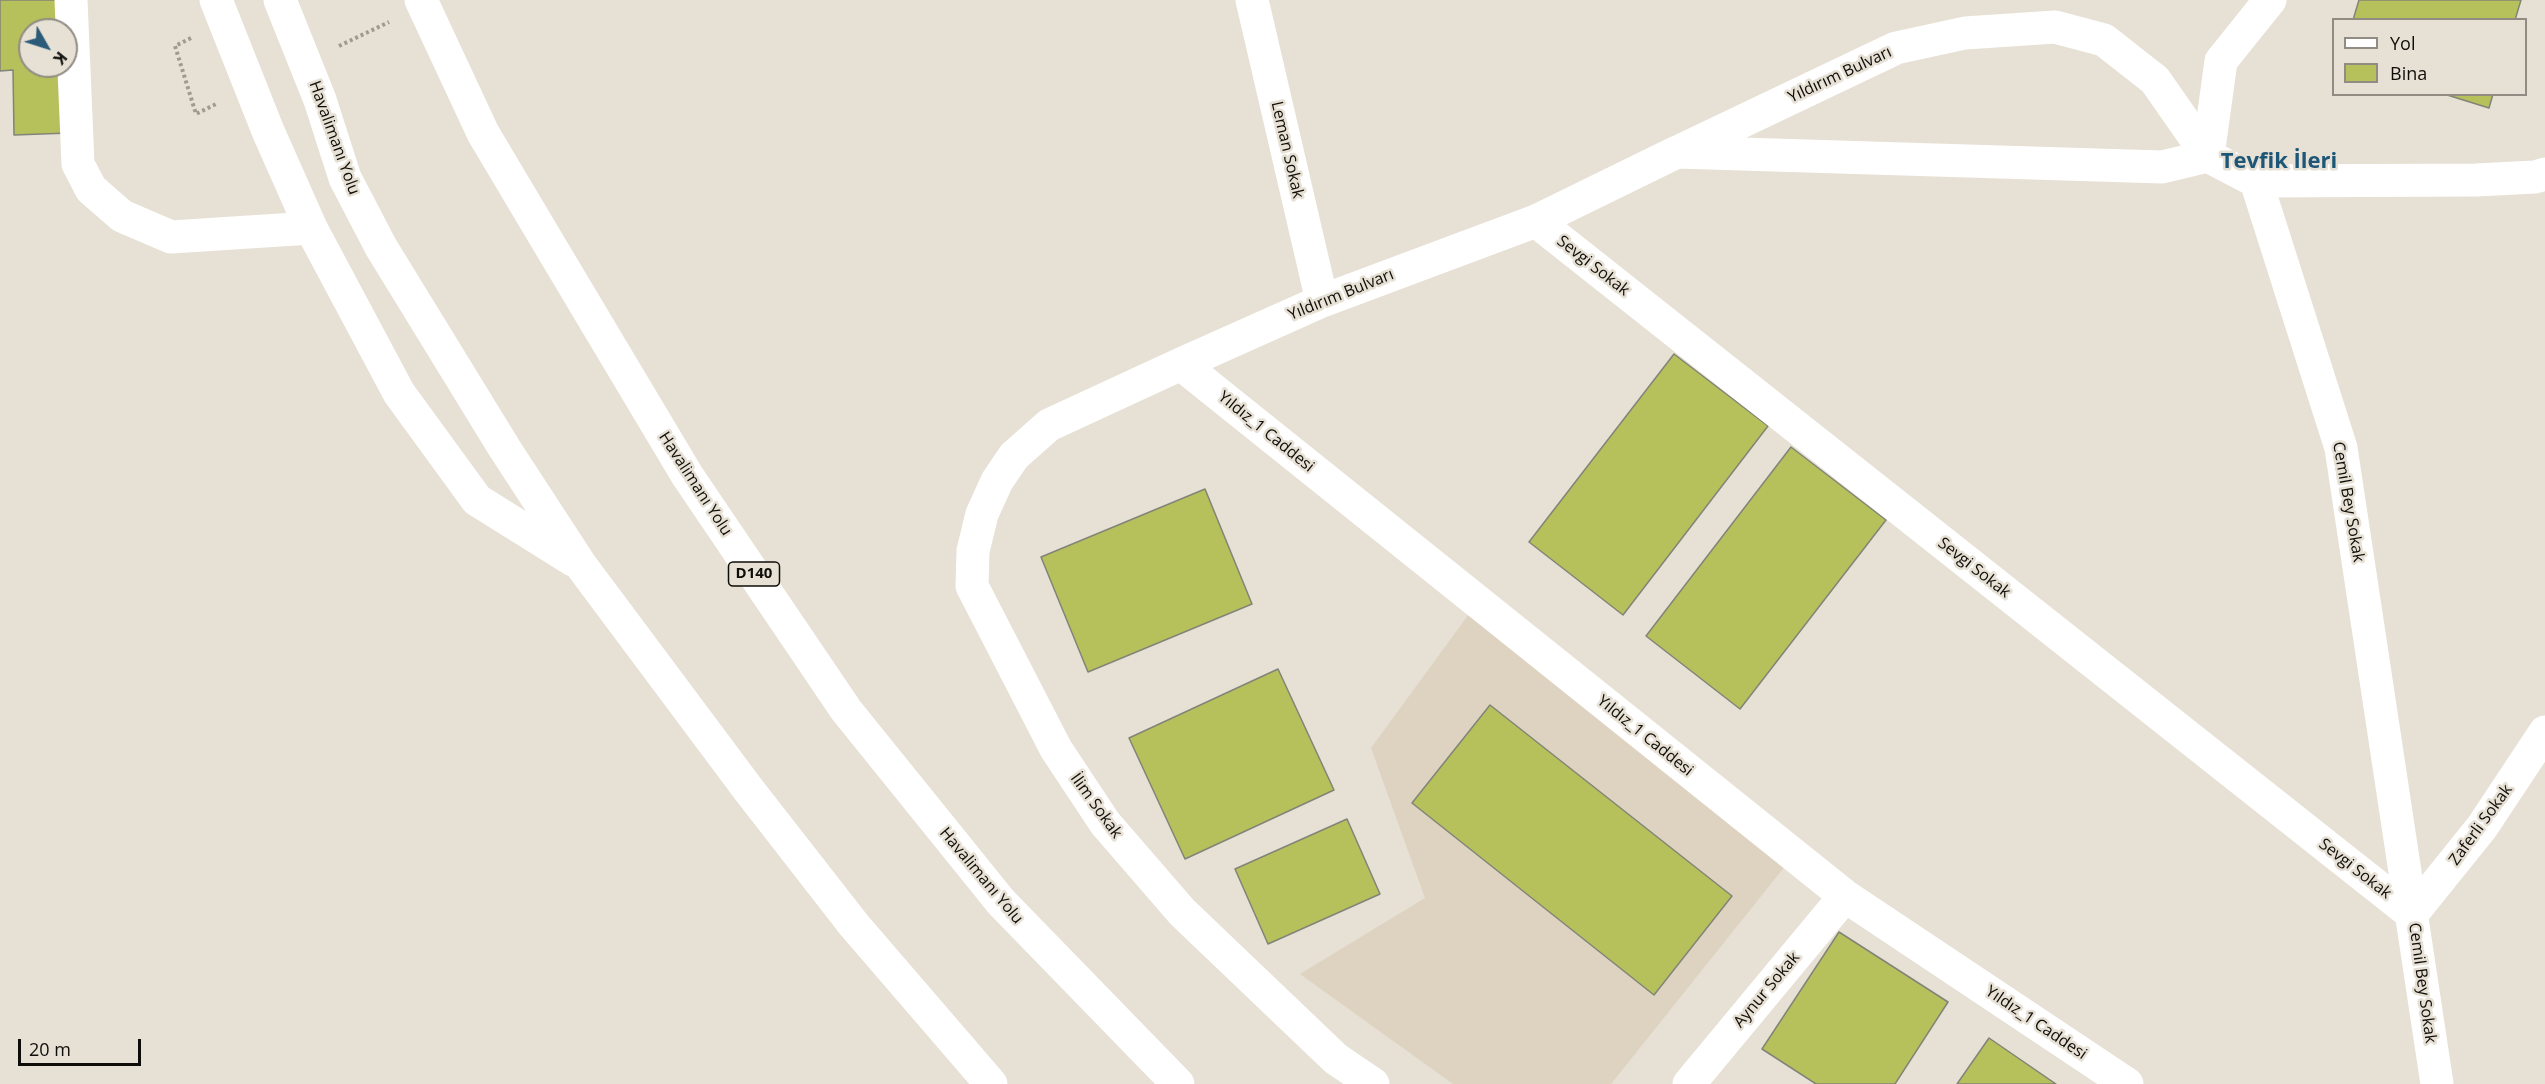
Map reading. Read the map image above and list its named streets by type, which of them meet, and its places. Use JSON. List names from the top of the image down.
{
  "streets": {
    "main road": [
      "Yıldırım Bulvarı",
      "Havalimanı Yolu",
      "Leman Sokak",
      "Sevgi Sokak",
      "Yıldız_1 Caddesi",
      "Cemil Bey Sokak",
      "D140",
      "İlim Sokak",
      "Zaferli Sokak",
      "Aynur Sokak"
    ]
  },
  "crossings": [
    ["Yıldırım Bulvarı", "Leman Sokak"],
    ["Yıldırım Bulvarı", "Sevgi Sokak"],
    ["Yıldırım Bulvarı", "Yıldız_1 Caddesi"],
    ["Yıldırım Bulvarı", "Cemil Bey Sokak"],
    ["Yıldırım Bulvarı", "İlim Sokak"],
    ["Sevgi Sokak", "Cemil Bey Sokak"],
    ["Sevgi Sokak", "Zaferli Sokak"],
    ["Yıldız_1 Caddesi", "Aynur Sokak"],
    ["Cemil Bey Sokak", "Zaferli Sokak"]
  ],
  "districts": ["Tevfik İleri"],
  "legend": ["Yol", "Bina"],
  "scale_bar": "20 m",
  "north": "bottom right"
}
